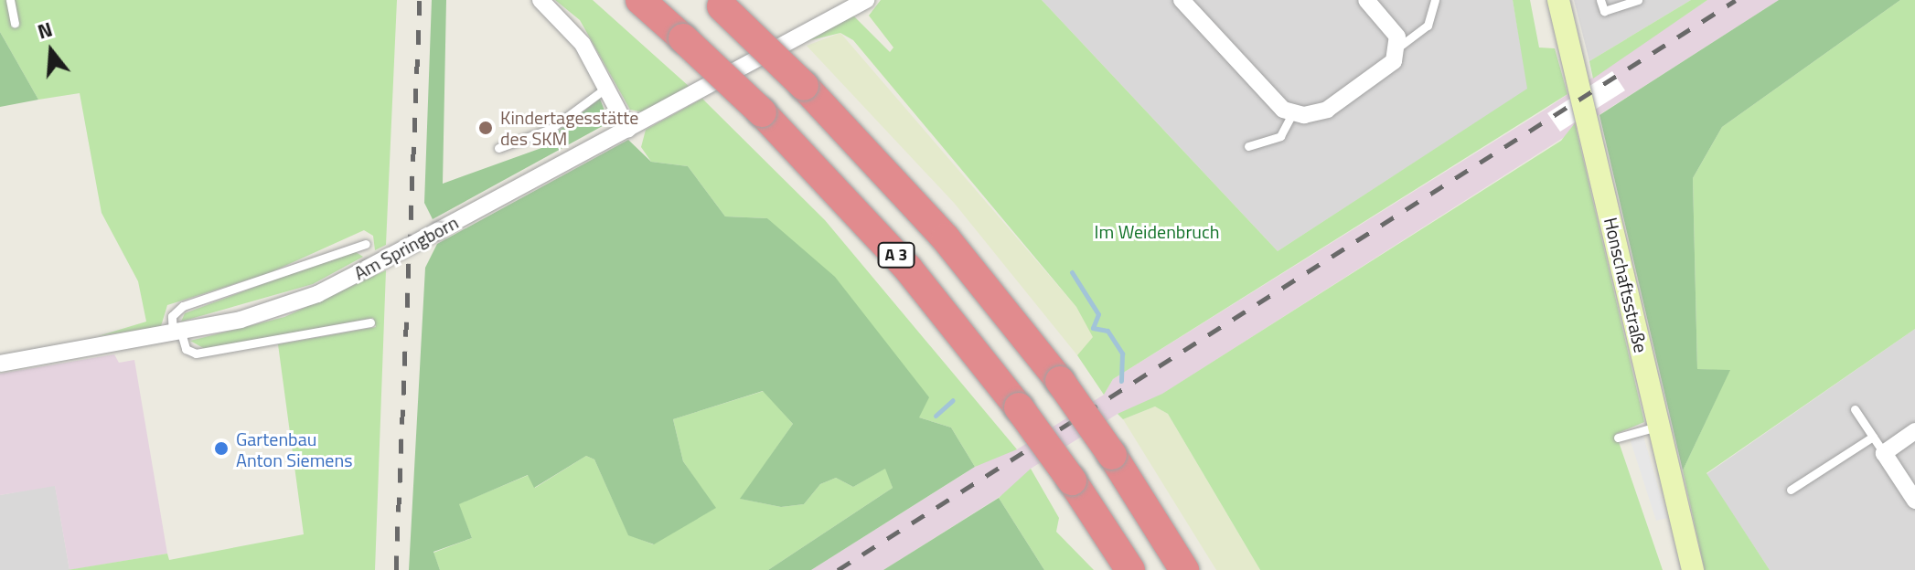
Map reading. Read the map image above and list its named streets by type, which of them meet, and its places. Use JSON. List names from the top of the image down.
{
  "streets": {
    "highway": ["A 3"],
    "street": ["Am Springborn", "Honschaftsstraße"]
  },
  "parks": ["Im Weidenbruch"],
  "places": ["Kindertagesstätte des SKM", "Gartenbau Anton Siemens"],
  "north": "top"
}
